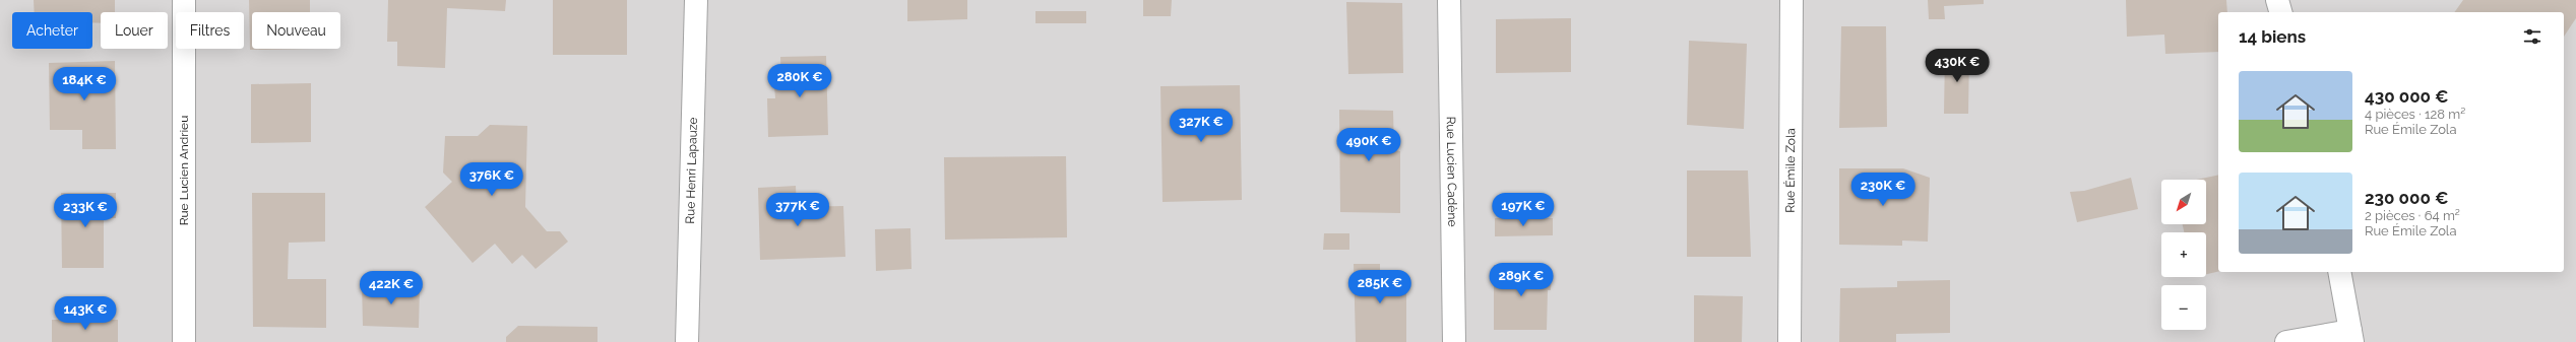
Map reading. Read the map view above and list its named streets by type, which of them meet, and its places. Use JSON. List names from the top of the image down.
{
  "streets": {
    "street": [
      "Rue Lucien Andrieu",
      "Rue Henri Lapauze",
      "Rue Lucien Cadène",
      "Rue Émile Zola"
    ]
  },
  "north": "bottom left",
  "page": {
    "chip": [
      "Acheter",
      "Louer",
      "Filtres",
      "Nouveau"
    ],
    "heading": "14 biens",
    "price": [
      "430K €",
      "280K €",
      "184K €",
      "327K €",
      "490K €",
      "376K €",
      "230K €",
      "377K €",
      "197K €",
      "233K €",
      "289K €",
      "285K €",
      "422K €",
      "143K €"
    ],
    "list": [
      {
        "name": "430 000 €",
        "note": "4 pièces · 128 m² · Rue Émile Zola"
      },
      {
        "name": "230 000 €",
        "note": "2 pièces · 64 m² · Rue Émile Zola"
      }
    ],
    "map_buttons": ["+", "−"]
  }
}
